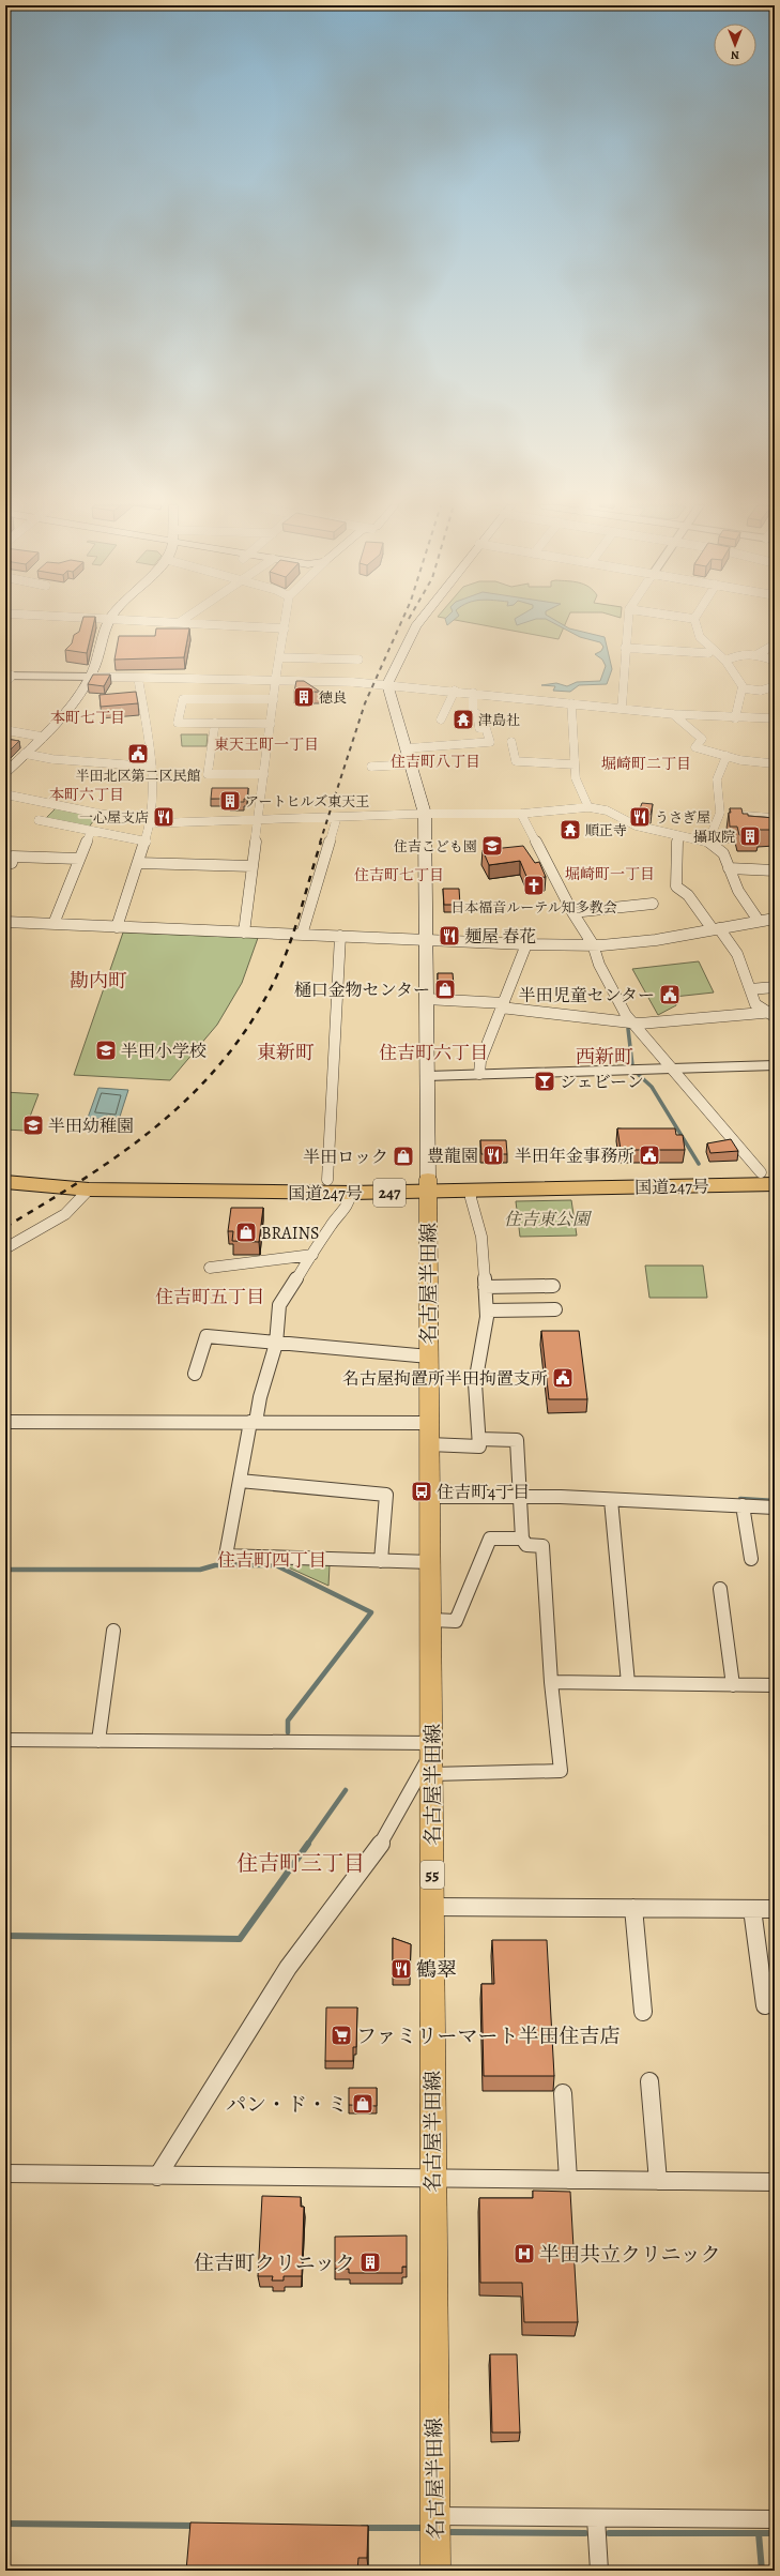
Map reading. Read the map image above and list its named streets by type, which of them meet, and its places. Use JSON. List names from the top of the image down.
{
  "streets": {
    "highway": ["国道247号", "247"],
    "main road": ["名古屋半田線", "55"]
  },
  "crossings": [
    ["国道247号", "名古屋半田線"]
  ],
  "districts": [
    "本町七丁目",
    "東天王町一丁目",
    "住吉町八丁目",
    "堀崎町二丁目",
    "本町六丁目",
    "堀崎町一丁目",
    "住吉町七丁目",
    "勘内町",
    "東新町",
    "住吉町六丁目",
    "西新町",
    "住吉町五丁目",
    "住吉町四丁目",
    "住吉町三丁目"
  ],
  "parks": ["住吉東公園"],
  "places": {
    "building": [
      "徳良",
      "アートヒルズ東天王",
      "攝取院",
      "住吉町クリニック"
    ],
    "temple": ["津島社", "順正寺"],
    "public building": [
      "半田北区第二区民館",
      "半田児童センター",
      "半田年金事務所",
      "名古屋拘置所半田拘置支所"
    ],
    "restaurant": [
      "一心屋支店",
      "うさぎ屋",
      "麺屋 春花",
      "豊龍園",
      "鶴翠"
    ],
    "school or university": ["住吉こども園", "半田小学校", "半田幼稚園"],
    "church": ["日本福音ルーテル知多教会"],
    "shop": [
      "樋口金物センター",
      "半田ロック",
      "BRAINS",
      "パン・ド・ミ"
    ],
    "bar": ["シェビーン"],
    "bus stop": ["住吉町4丁目"],
    "supermarket": ["ファミリーマート半田住吉店"],
    "hospital": ["半田共立クリニック"]
  },
  "north": "bottom"
}
